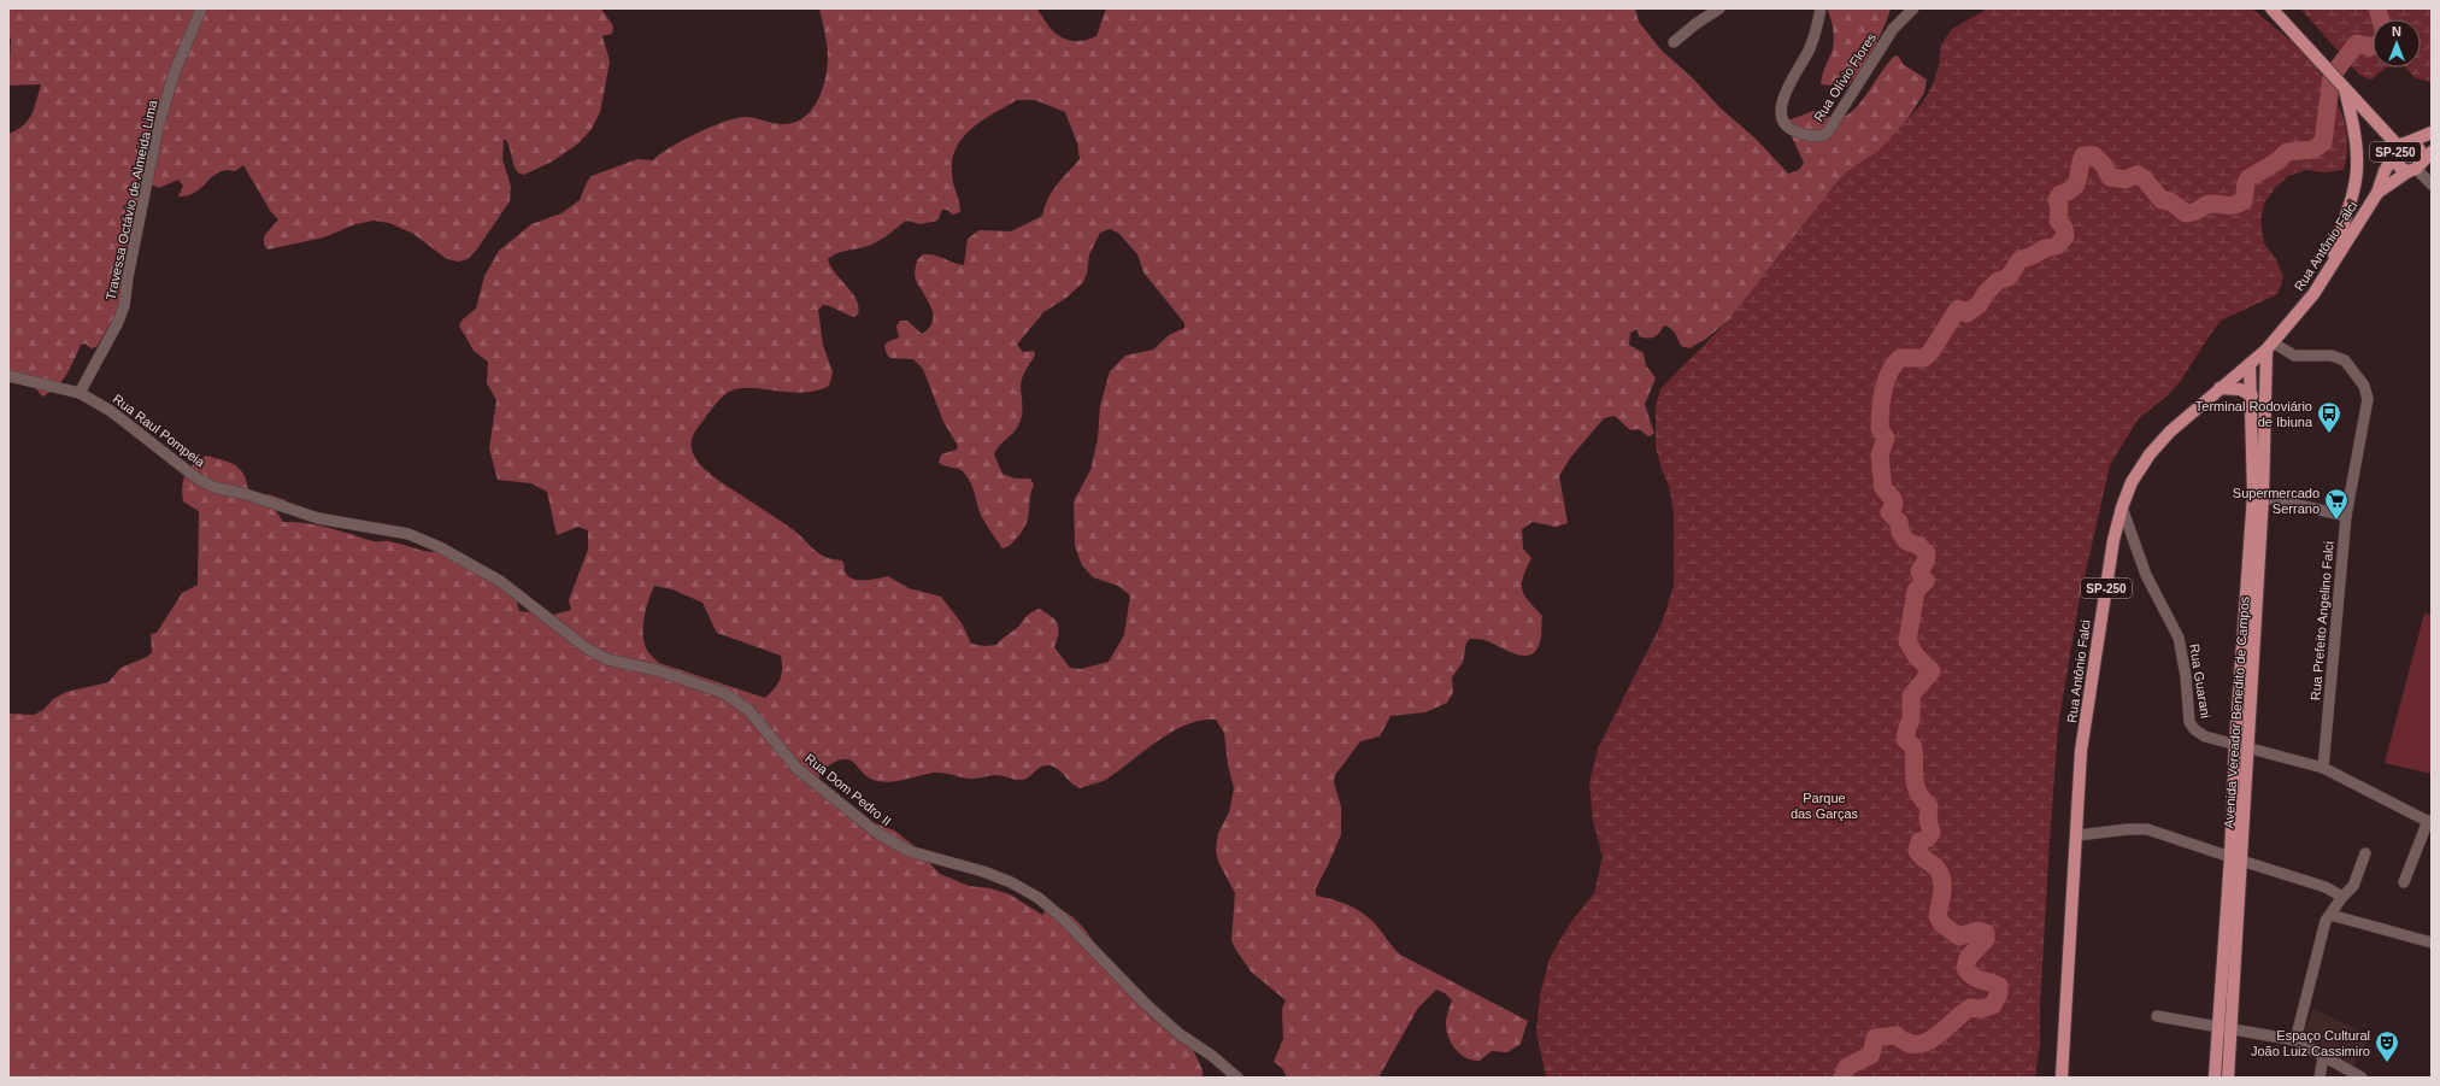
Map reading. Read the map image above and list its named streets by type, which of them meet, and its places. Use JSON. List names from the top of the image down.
{
  "streets": {
    "main road": ["SP-250", "Rua Antônio Falci", "Avenida Vereador Benedito de Campos"],
    "street": [
      "Rua Olívio Flores",
      "Travessa Octávio de Almeida Lima",
      "Rua Raul Pompeia",
      "Rua Prefeito Angelino Falci",
      "Rua Guarani",
      "Rua Dom Pedro II"
    ]
  },
  "crossings": [
    ["SP-250", "Rua Antônio Falci"],
    ["Travessa Octávio de Almeida Lima", "Rua Raul Pompeia"],
    ["Rua Antônio Falci", "Rua Prefeito Angelino Falci"],
    ["Rua Antônio Falci", "Rua Guarani"],
    ["Rua Antônio Falci", "Avenida Vereador Benedito de Campos"],
    ["Rua Raul Pompeia", "Rua Dom Pedro II"],
    ["Rua Prefeito Angelino Falci", "Rua Guarani"],
    ["Rua Prefeito Angelino Falci", "Avenida Vereador Benedito de Campos"],
    ["Rua Guarani", "Avenida Vereador Benedito de Campos"]
  ],
  "parks": ["Parque das Garças"],
  "places": {
    "bus stop": ["Terminal Rodoviário de Ibiuna"],
    "supermarket": ["Supermercado Serrano"],
    "theatre": ["Espaço Cultural João Luiz Cassimiro"]
  },
  "north": "top"
}
